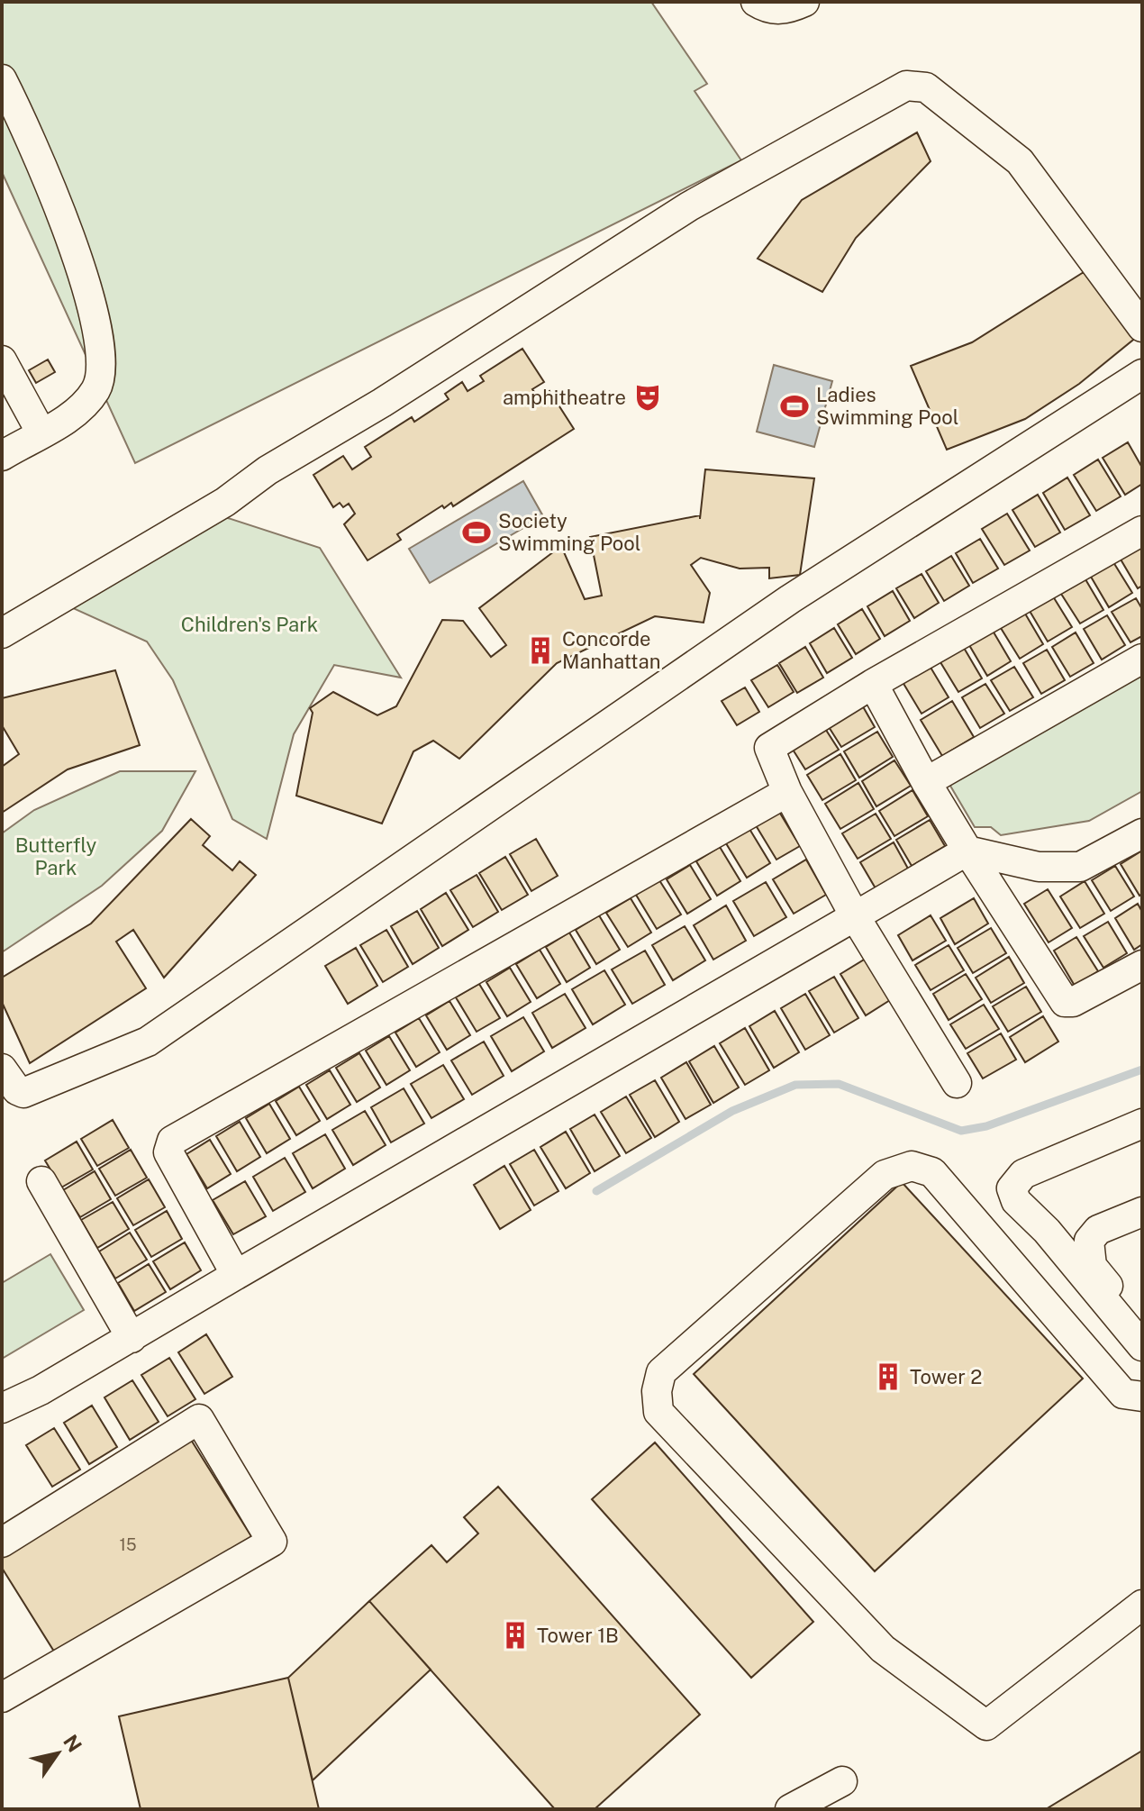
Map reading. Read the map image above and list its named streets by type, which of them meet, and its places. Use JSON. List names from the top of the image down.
{
  "parks": ["Children's Park", "Butterfly Park"],
  "places": {
    "theatre": ["amphitheatre"],
    "sports": ["Ladies Swimming Pool", "Society Swimming Pool"],
    "building": ["Concorde Manhattan", "Tower 2", "Tower 1B"]
  },
  "house_numbers": ["15"],
  "north": "top right"
}
